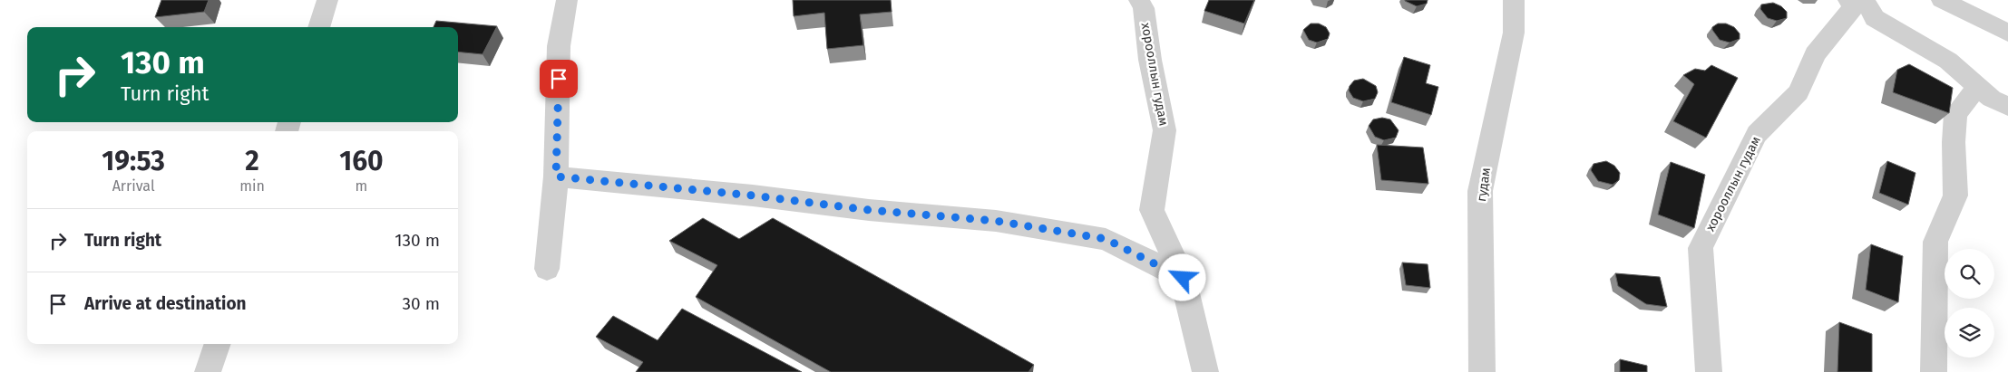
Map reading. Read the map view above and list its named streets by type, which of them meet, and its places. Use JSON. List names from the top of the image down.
{
  "streets": {
    "street": ["хорооллын гудам", "гудам"]
  },
  "page": {
    "turn": ["130 m", "Turn right"],
    "eta": [
      "19:53",
      "Arrival",
      "2",
      "min",
      "160",
      "m"
    ],
    "list": [
      {
        "name": "Turn right",
        "value": "130 m"
      },
      {
        "name": "Arrive at destination",
        "value": "30 m"
      }
    ]
  }
}
